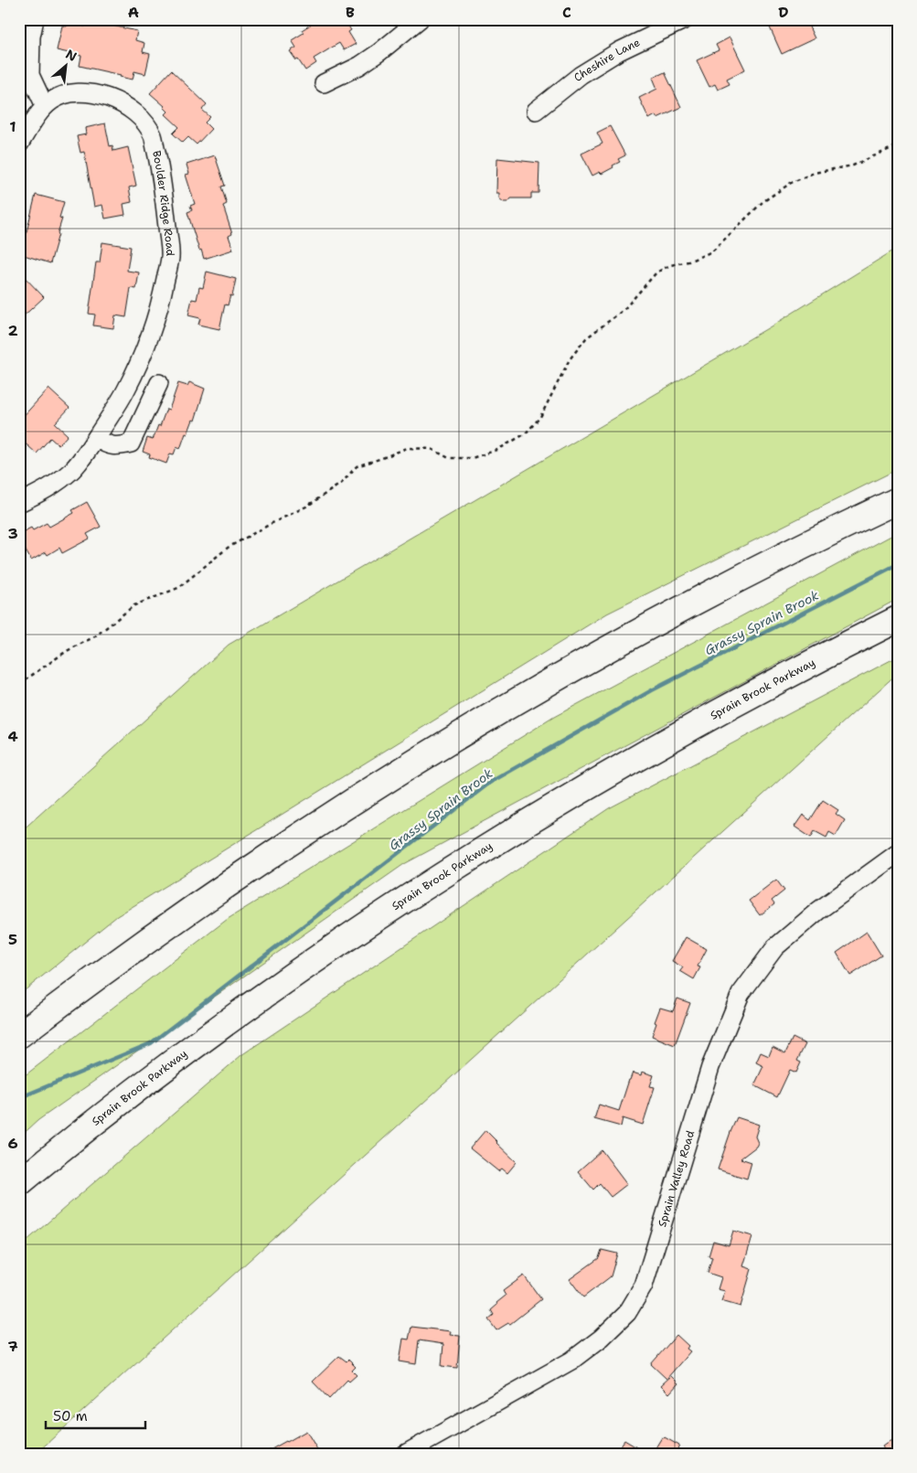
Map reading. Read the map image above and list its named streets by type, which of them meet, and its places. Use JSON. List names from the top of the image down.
{
  "streets": {
    "highway": ["Sprain Brook Parkway"],
    "street": ["Cheshire Lane", "Boulder Ridge Road", "Sprain Valley Road"]
  },
  "water": ["Grassy Sprain Brook"],
  "scale_bar": "50 m",
  "north": "top right",
  "grid": {
    "columns": [
      "A",
      "B",
      "C",
      "D"
    ],
    "rows": [
      "1",
      "2",
      "3",
      "4",
      "5",
      "6",
      "7"
    ]
  }
}
